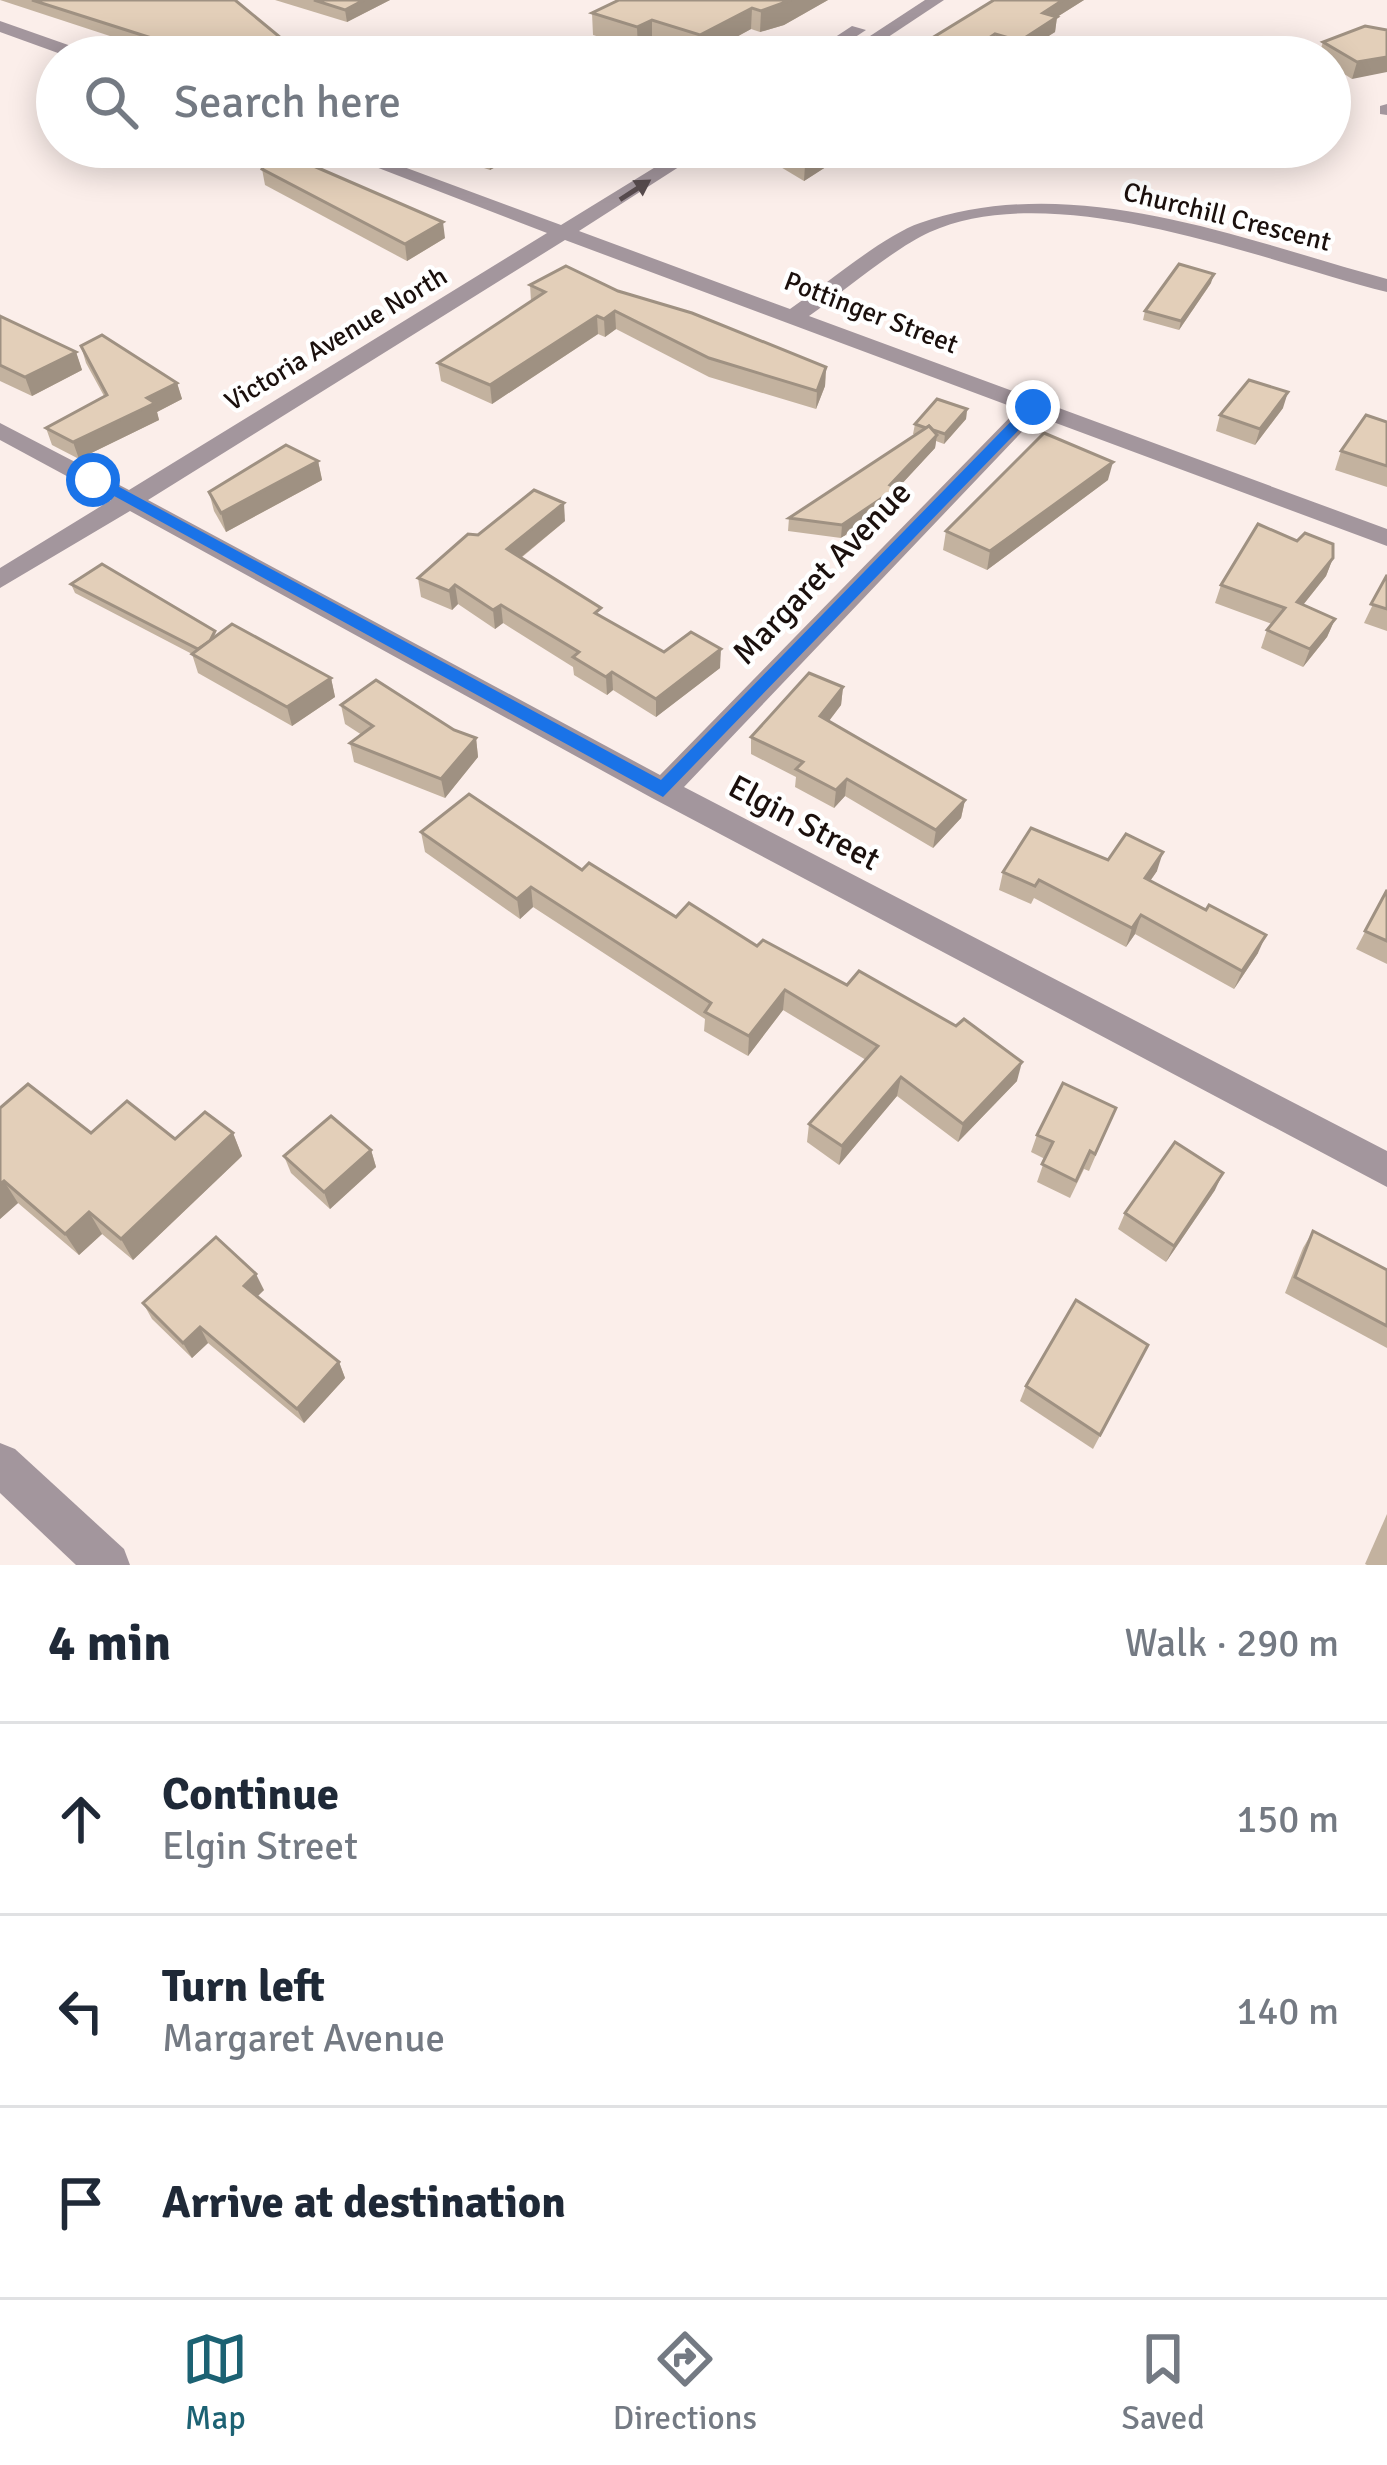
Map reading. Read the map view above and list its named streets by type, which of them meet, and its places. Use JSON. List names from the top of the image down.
{
  "streets": {
    "street": [
      "Churchill Crescent",
      "Pottinger Street",
      "Victoria Avenue North",
      "Margaret Avenue",
      "Elgin Street"
    ]
  },
  "crossings": [
    ["Churchill Crescent", "Pottinger Street"],
    ["Pottinger Street", "Victoria Avenue North"],
    ["Pottinger Street", "Margaret Avenue"],
    ["Victoria Avenue North", "Elgin Street"],
    ["Margaret Avenue", "Elgin Street"]
  ],
  "page": {
    "search": "Search here",
    "heading": ["4 min", "Walk · 290 m"],
    "list": [
      ["Continue", "Elgin Street", "150 m"],
      ["Turn left", "Margaret Avenue", "140 m"],
      "Arrive at destination"
    ],
    "nav": ["Map", "Directions", "Saved"]
  }
}
